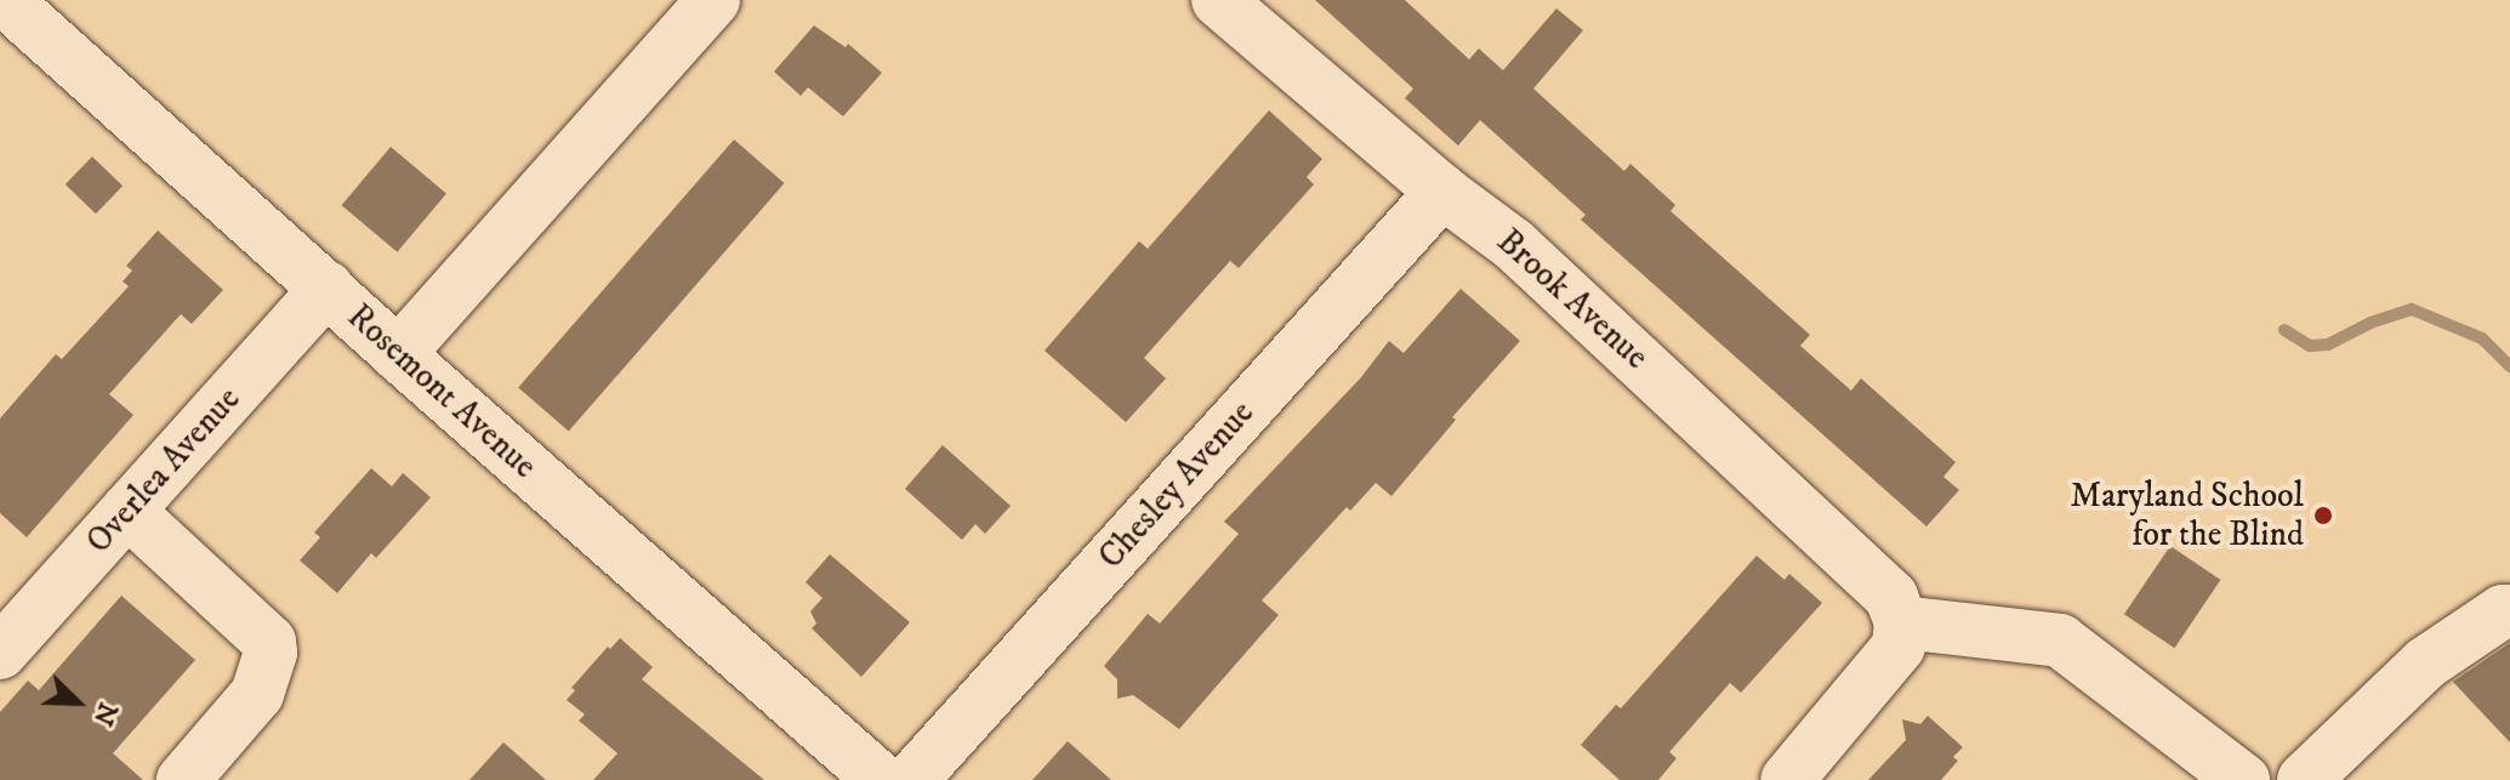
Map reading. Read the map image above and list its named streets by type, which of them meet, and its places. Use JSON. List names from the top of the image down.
{
  "streets": {
    "street": [
      "Brook Avenue",
      "Rosemont Avenue",
      "Overlea Avenue",
      "Chesley Avenue"
    ]
  },
  "crossings": [
    ["Brook Avenue", "Chesley Avenue"],
    ["Rosemont Avenue", "Overlea Avenue"]
  ],
  "places": ["Maryland School for the Blind"],
  "north": "bottom right"
}
